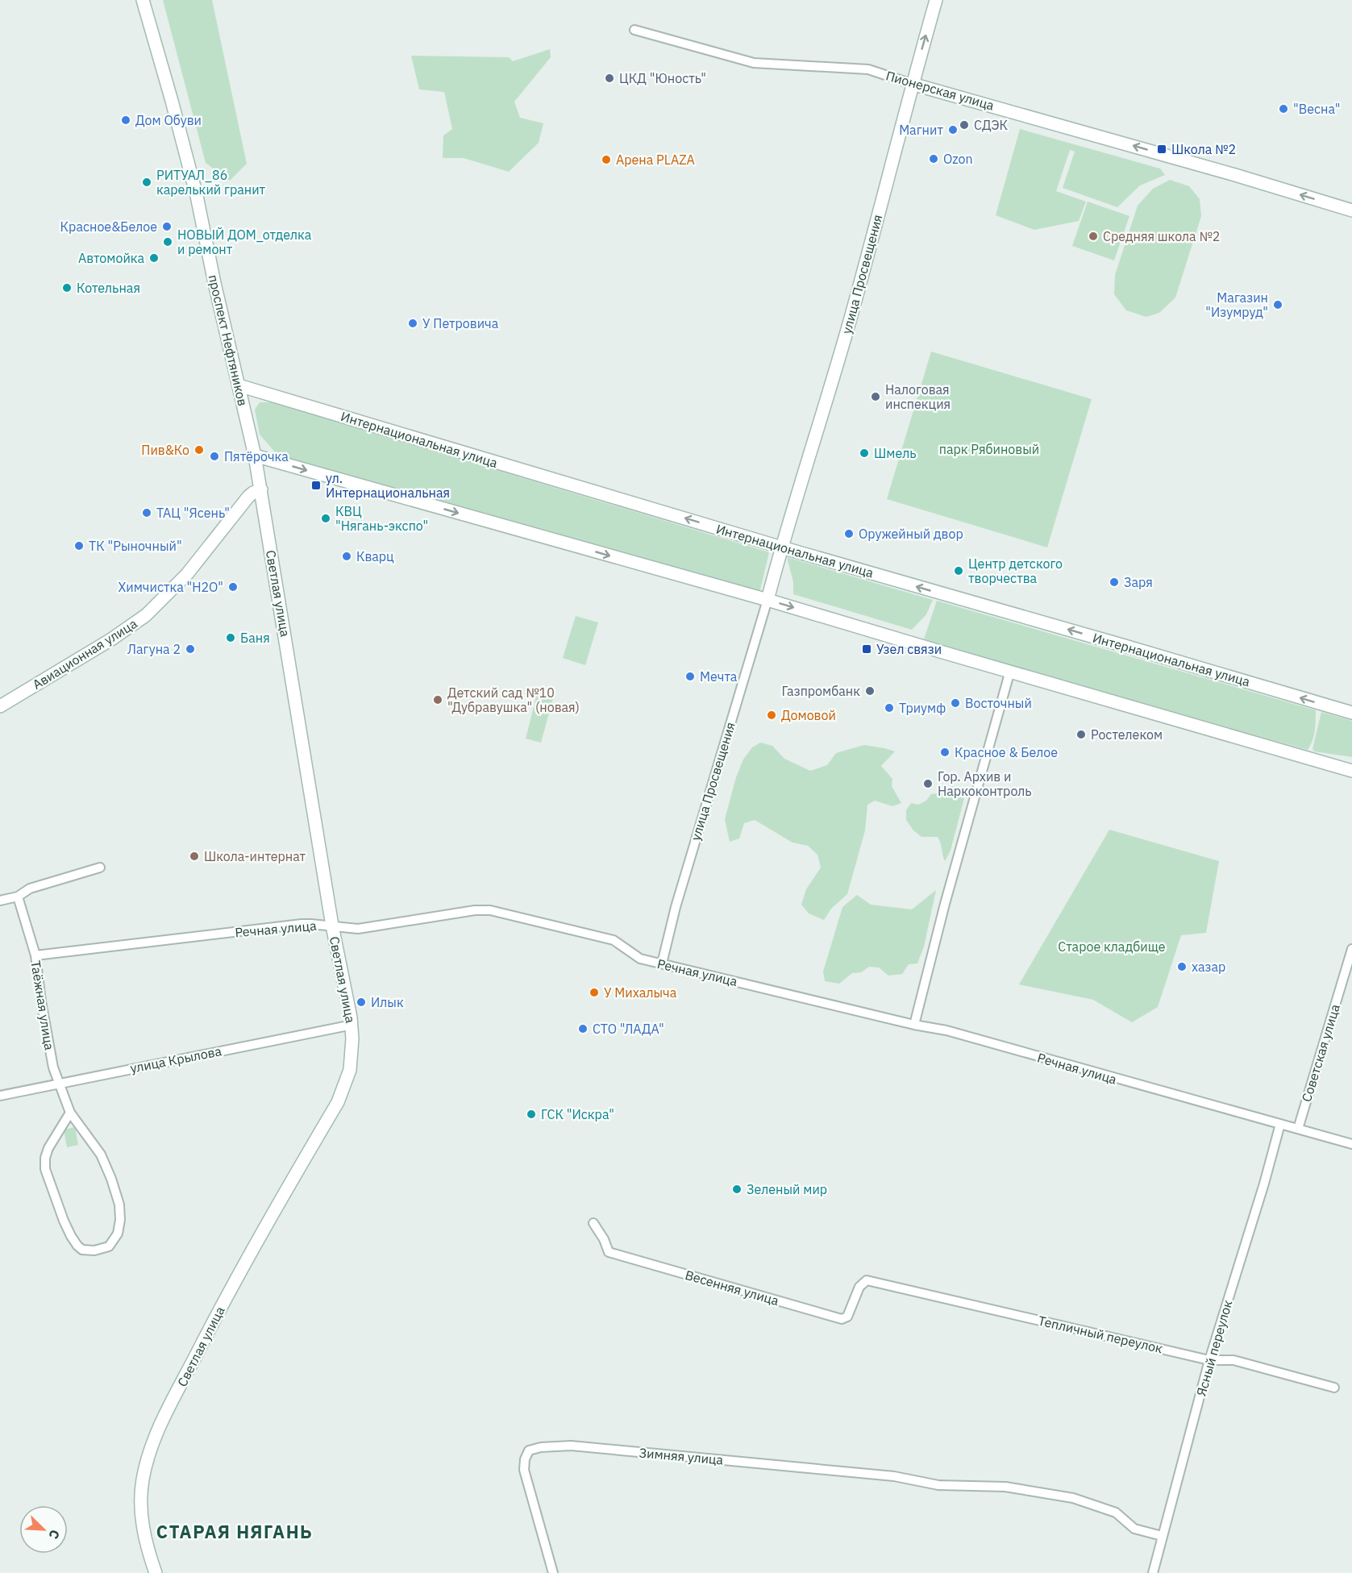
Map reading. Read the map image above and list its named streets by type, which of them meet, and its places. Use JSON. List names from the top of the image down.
{
  "streets": {
    "main road": [
      "Пионерская улица",
      "улица Просвещения",
      "проспект Нефтяников",
      "Интернациональная улица",
      "Светлая улица",
      "Авиационная улица"
    ],
    "street": [
      "Речная улица",
      "Таёжная улица",
      "Советская улица",
      "улица Крылова",
      "Весенняя улица",
      "Тепличный переулок",
      "Ясный переулок",
      "Зимняя улица"
    ]
  },
  "crossings": [
    ["Пионерская улица", "улица Просвещения"],
    ["улица Просвещения", "Интернациональная улица"],
    ["улица Просвещения", "Речная улица"],
    ["проспект Нефтяников", "Интернациональная улица"],
    ["проспект Нефтяников", "Светлая улица"],
    ["Светлая улица", "Авиационная улица"],
    ["Светлая улица", "Речная улица"],
    ["Светлая улица", "улица Крылова"],
    ["Речная улица", "Таёжная улица"],
    ["Речная улица", "Советская улица"],
    ["Речная улица", "Ясный переулок"],
    ["Таёжная улица", "улица Крылова"],
    ["Весенняя улица", "Тепличный переулок"],
    ["Тепличный переулок", "Ясный переулок"],
    ["Ясный переулок", "Зимняя улица"]
  ],
  "one_way": ["Пионерская улица"],
  "districts": ["СТАРАЯ НЯГАНЬ"],
  "parks": ["парк Рябиновый", "Старое кладбище"],
  "places": {
    "other": [
      "ЦКД \"Юность\"",
      "\"Весна\"",
      "Дом Обуви",
      "СДЭК",
      "Магнит",
      "Ozon",
      "Арена PLAZA",
      "РИТУАЛ_86 карелький гранит",
      "Красное&Белое",
      "Средняя школа №2",
      "НОВЫЙ ДОМ_отделка и ремонт",
      "Автомойка",
      "Котельная",
      "Магазин \"Изумруд\"",
      "У Петровича",
      "Налоговая инспекция",
      "Пив&Ко",
      "Шмель",
      "Пятёрочка",
      "ТАЦ \"Ясень\"",
      "КВЦ \"Нягань-экспо\"",
      "Оружейный двор",
      "ТК \"Рыночный\"",
      "Кварц",
      "Центр детского творчества",
      "Заря",
      "Химчистка \"H2O\"",
      "Баня",
      "Лагуна 2",
      "Мечта",
      "Газпромбанк",
      "Детский сад №10 \"Дубравушка\" (новая)",
      "Восточный",
      "Триумф",
      "Домовой",
      "Ростелеком",
      "Красное & Белое",
      "Гор. Архив и Наркоконтроль",
      "Школа-интернат",
      "хазар",
      "У Михалыча",
      "Илык",
      "СТО \"ЛАДА\"",
      "ГСК \"Искра\"",
      "Зеленый мир"
    ],
    "transit": ["Школа №2", "ул. Интернациональная", "Узел связи"]
  },
  "north": "bottom right"
}
